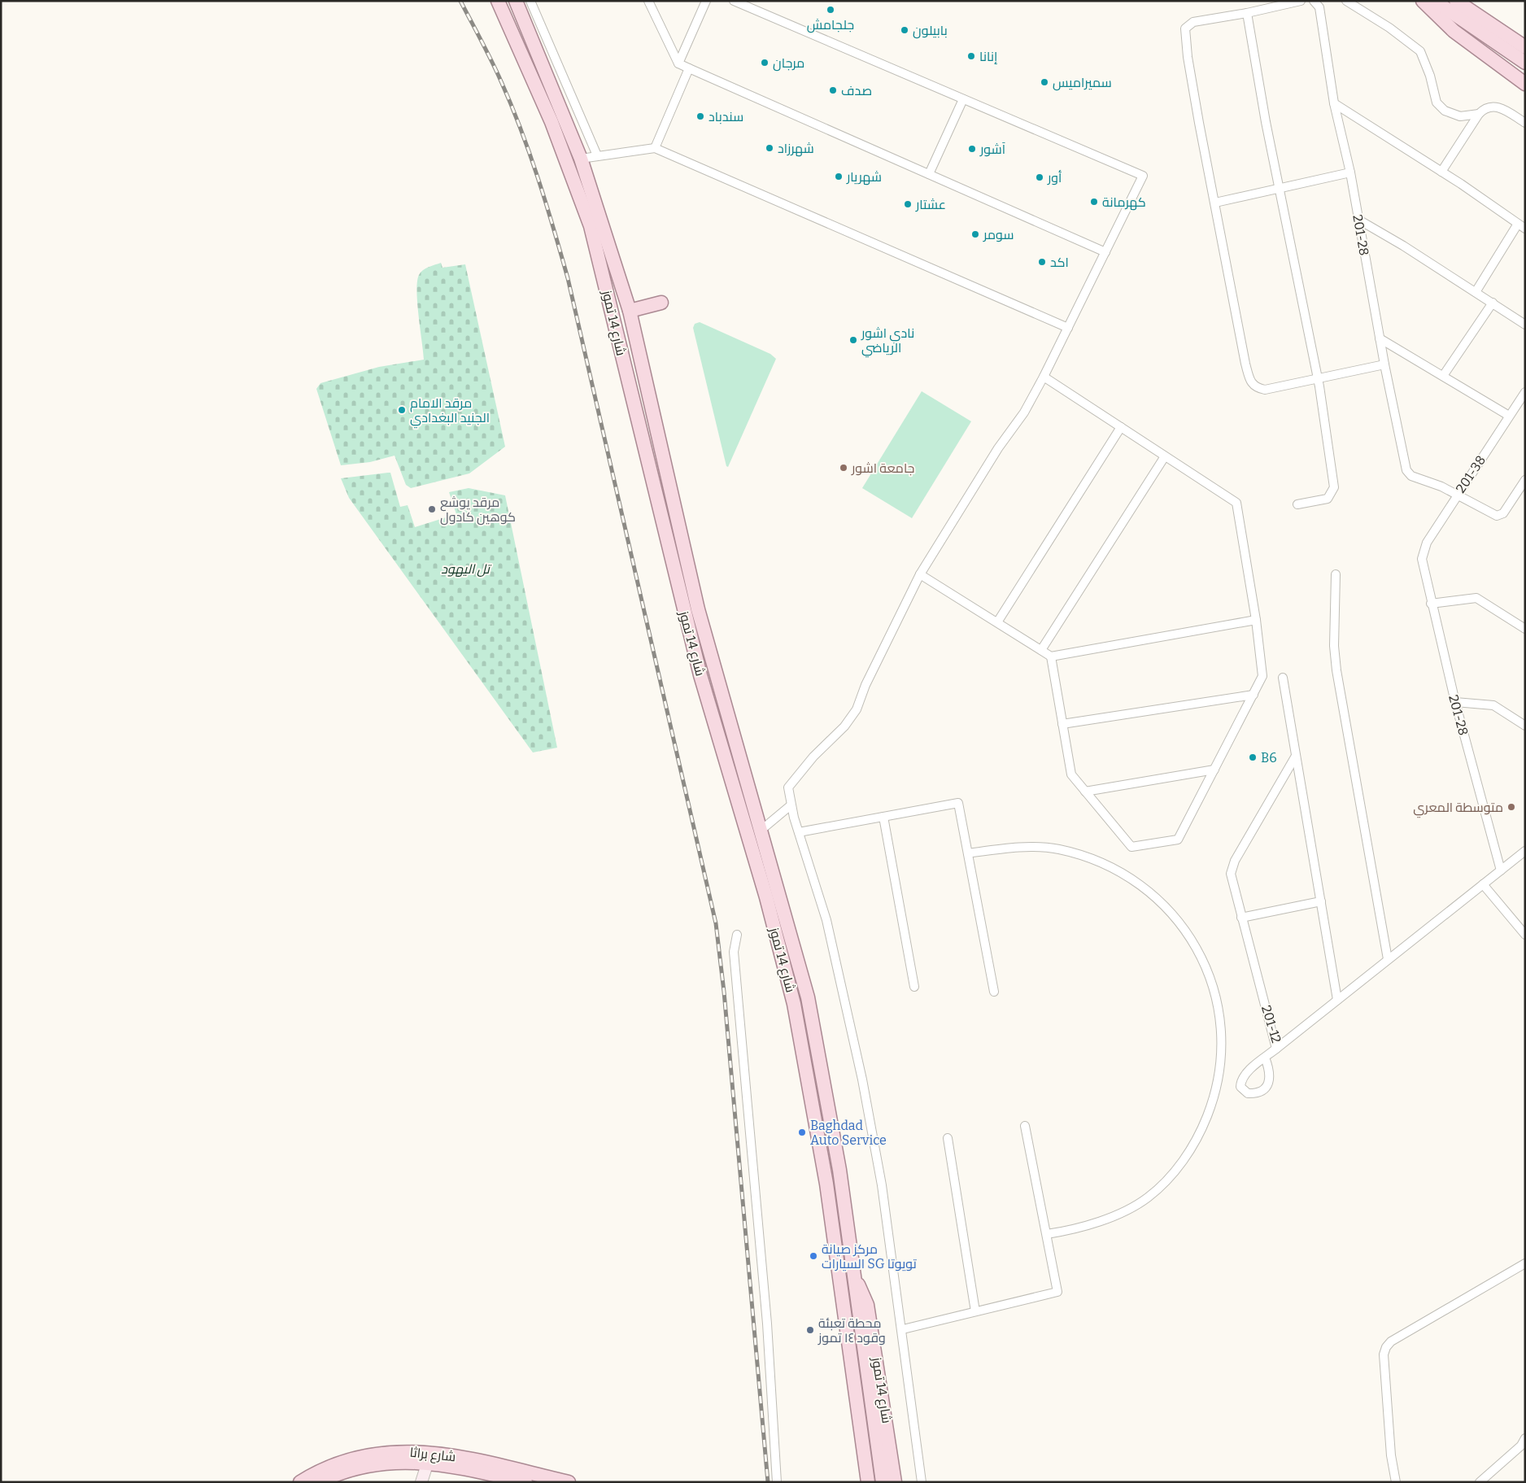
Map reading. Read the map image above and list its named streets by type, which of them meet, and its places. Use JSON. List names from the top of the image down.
{
  "streets": {
    "main road": ["شارع 14 تموز", "شارع براثا"],
    "street": ["201-28", "201-38", "201-12"]
  },
  "crossings": [
    ["201-28", "201-38"],
    ["201-28", "201-12"]
  ],
  "parks": ["تل اليهود"],
  "places": [
    "جلجامش",
    "بابيلون",
    "إنانا",
    "مرجان",
    "سميراميس",
    "صدف",
    "سندباد",
    "شهرزاد",
    "آشور",
    "شهريار",
    "أور",
    "كهرمانة",
    "عشتار",
    "سومر",
    "اكد",
    "نادي اشور الرياضي",
    "مرقد الامام الجنيد البغدادي",
    "جامعة اشور",
    "مرقد يوشع كوهين كادول",
    "B6",
    "متوسطة المعري",
    "Baghdad Auto Service",
    "مركز صيانة السيارات SG تويوتا",
    "محطة تعبئة وقود ١٤ تموز"
  ]
}
